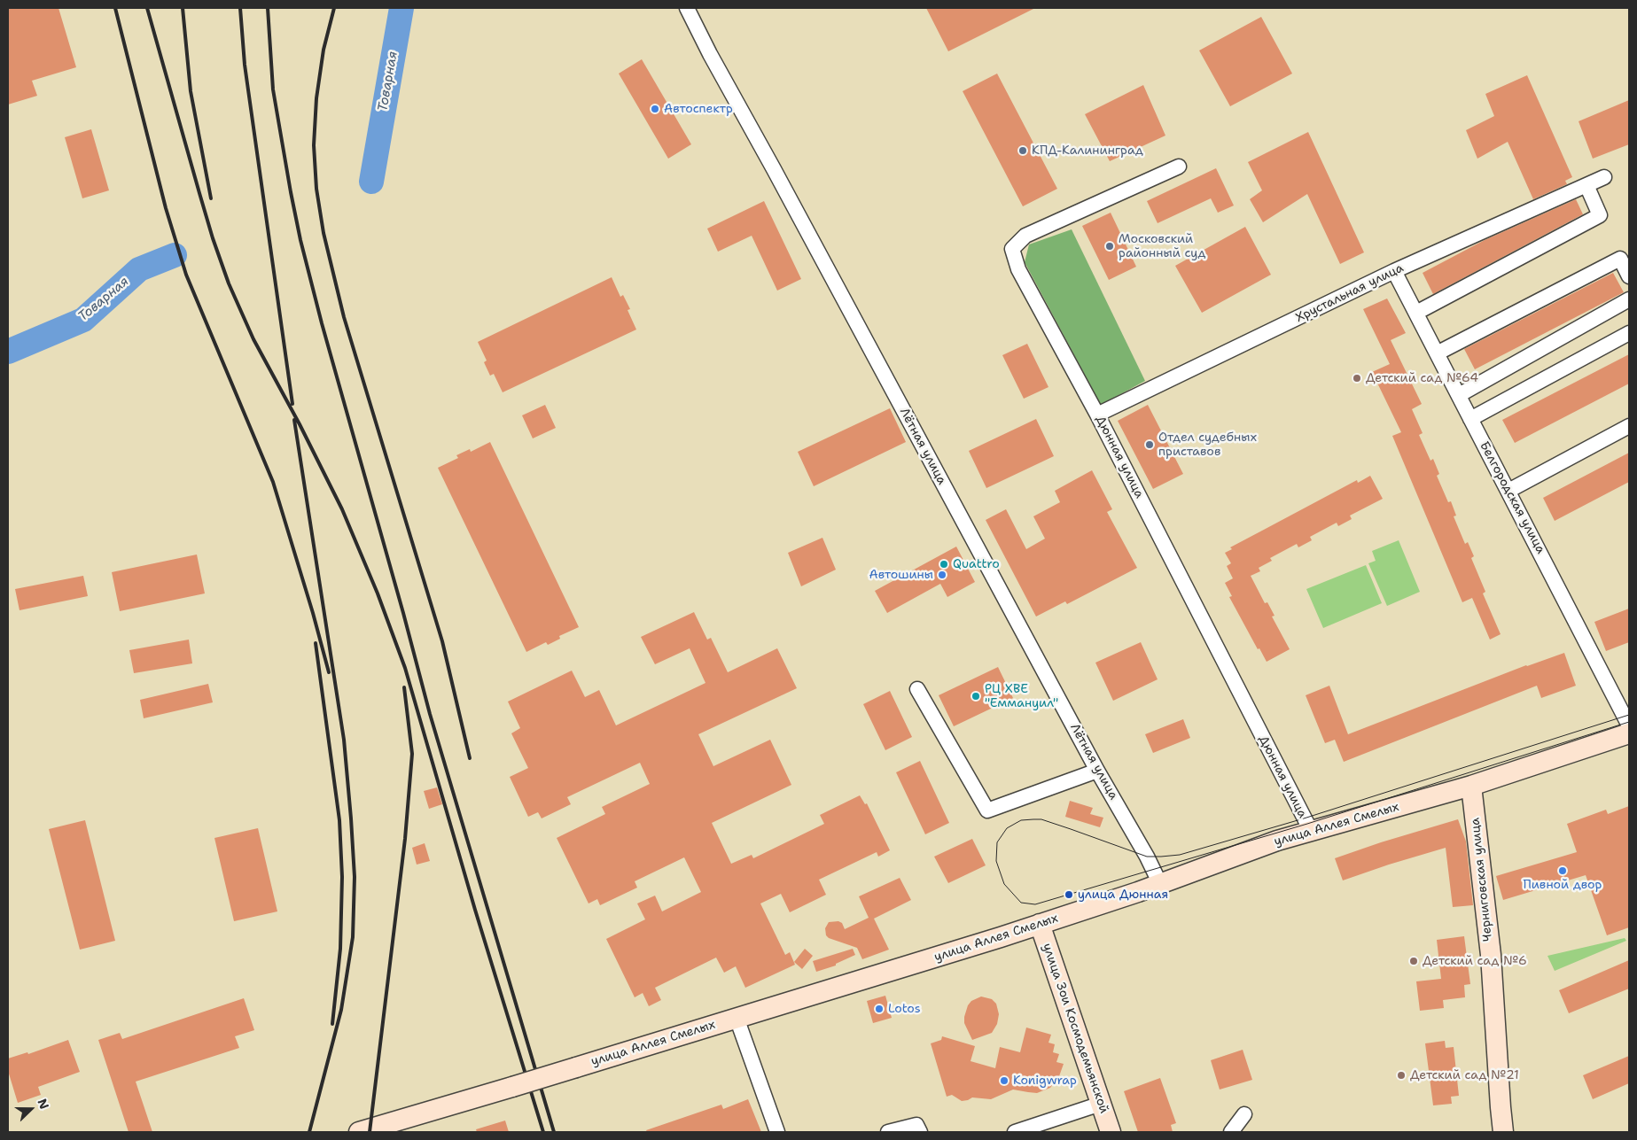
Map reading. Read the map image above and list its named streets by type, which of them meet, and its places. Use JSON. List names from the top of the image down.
{
  "streets": {
    "main road": ["улица Аллея Смелых", "Черниговская улица", "улица Зои Космодемьянской"],
    "street": [
      "Хрустальная улица",
      "Лётная улица",
      "Дюнная улица",
      "Белгородская улица"
    ]
  },
  "crossings": [
    ["Хрустальная улица", "Дюнная улица"],
    ["Хрустальная улица", "Белгородская улица"],
    ["Лётная улица", "улица Аллея Смелых"],
    ["Дюнная улица", "улица Аллея Смелых"],
    ["улица Аллея Смелых", "Черниговская улица"],
    ["улица Аллея Смелых", "улица Зои Космодемьянской"]
  ],
  "water": ["Товарная"],
  "places": [
    "Автоспектр",
    "КПД-Калининград",
    "Московский районный суд",
    "Детский сад №64",
    "Отдел судебных приставов",
    "Quattro",
    "Автошины",
    "РЦ ХВЕ \"Еммануил\"",
    "Пивной двор",
    "улица Дюнная",
    "Детский сад №6",
    "Lotos",
    "Детский сад №21",
    "Konigwrap"
  ],
  "north": "right"
}
